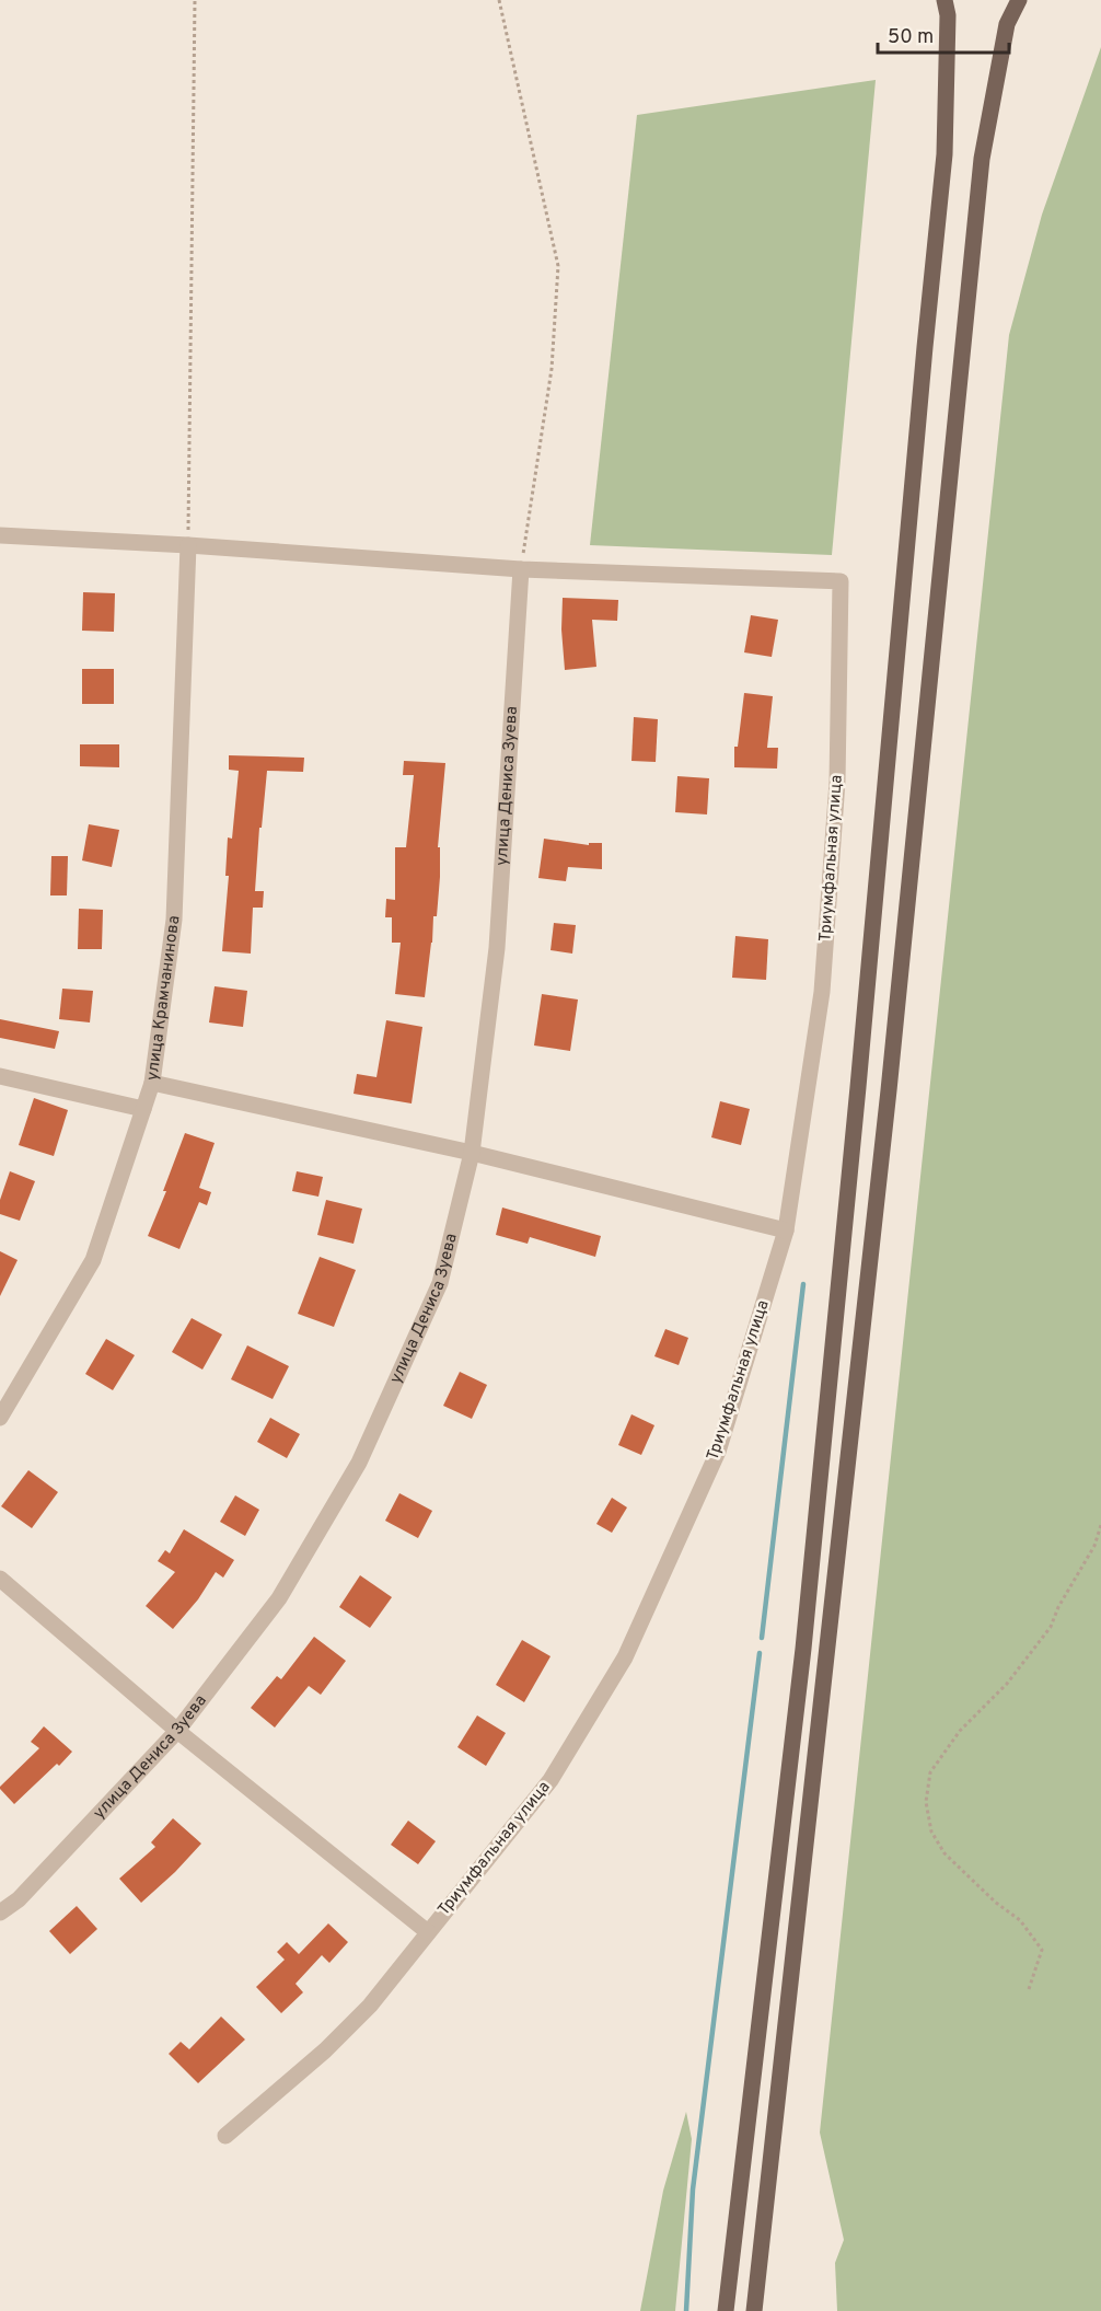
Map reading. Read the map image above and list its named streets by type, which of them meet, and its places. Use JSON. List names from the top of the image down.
{
  "streets": {
    "street": ["улица Дениса Зуева", "Триумфальная улица", "улица Крамчанинова"]
  },
  "crossings": [
    ["улица Дениса Зуева", "Триумфальная улица"]
  ],
  "scale_bar": "50 m"
}
